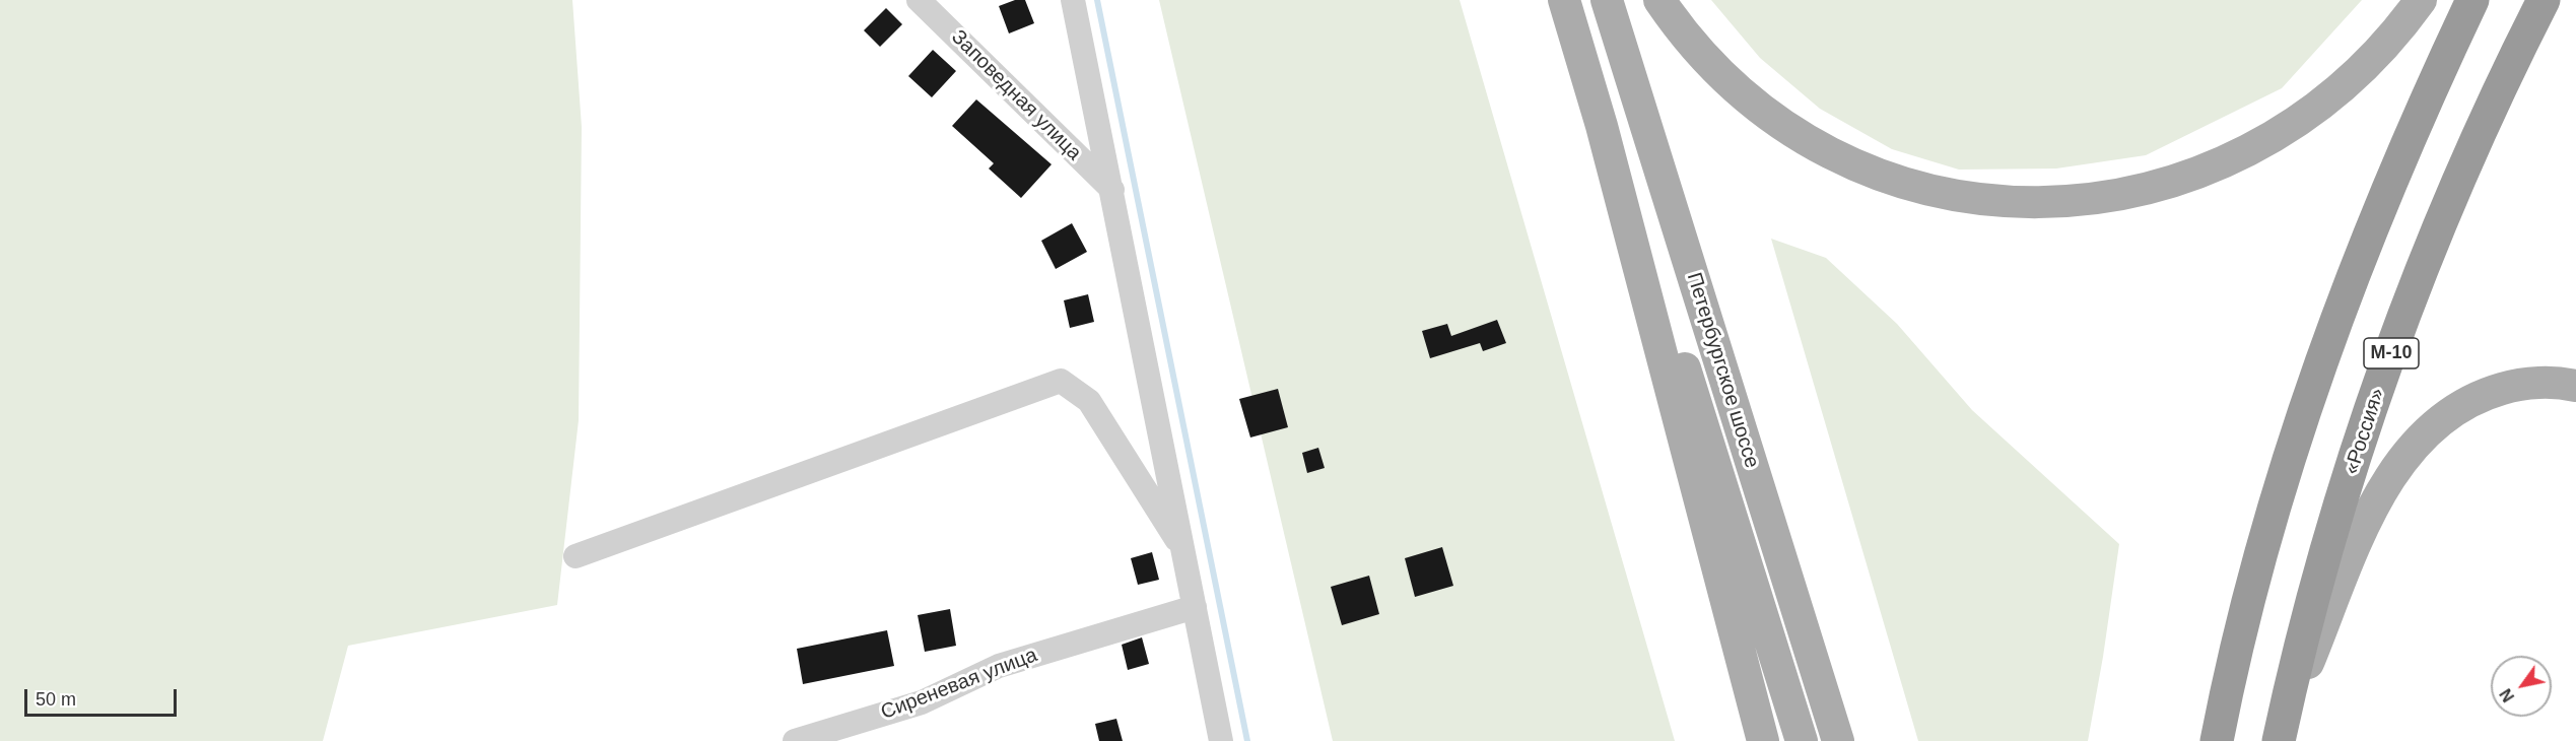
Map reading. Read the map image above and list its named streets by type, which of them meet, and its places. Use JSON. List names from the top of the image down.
{
  "streets": {
    "highway": ["М-10", "«Россия»"],
    "main road": ["Петербургское шоссе"],
    "street": ["Заповедная улица", "Сиреневая улица"]
  },
  "scale_bar": "50 m",
  "north": "bottom left"
}
